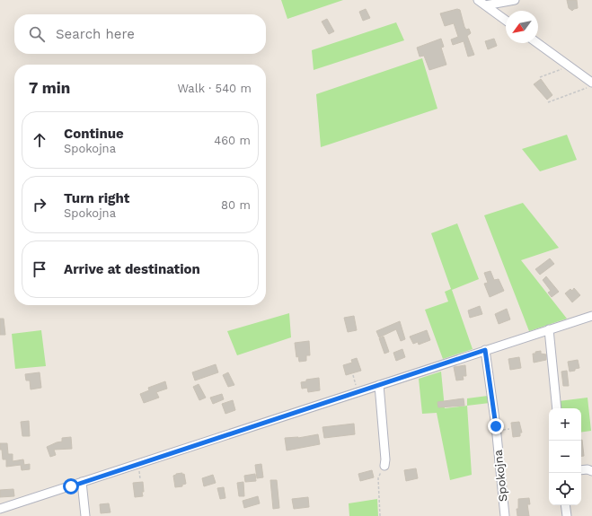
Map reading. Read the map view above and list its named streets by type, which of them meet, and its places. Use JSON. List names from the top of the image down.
{
  "streets": {
    "street": ["Spokojna"]
  },
  "north": "bottom left",
  "page": {
    "search": "Search here",
    "heading": ["7 min", "Walk · 540 m"],
    "list": [
      ["Continue", "Spokojna", "460 m"],
      ["Turn right", "Spokojna", "80 m"],
      "Arrive at destination"
    ],
    "map_buttons": ["+", "−"]
  }
}
